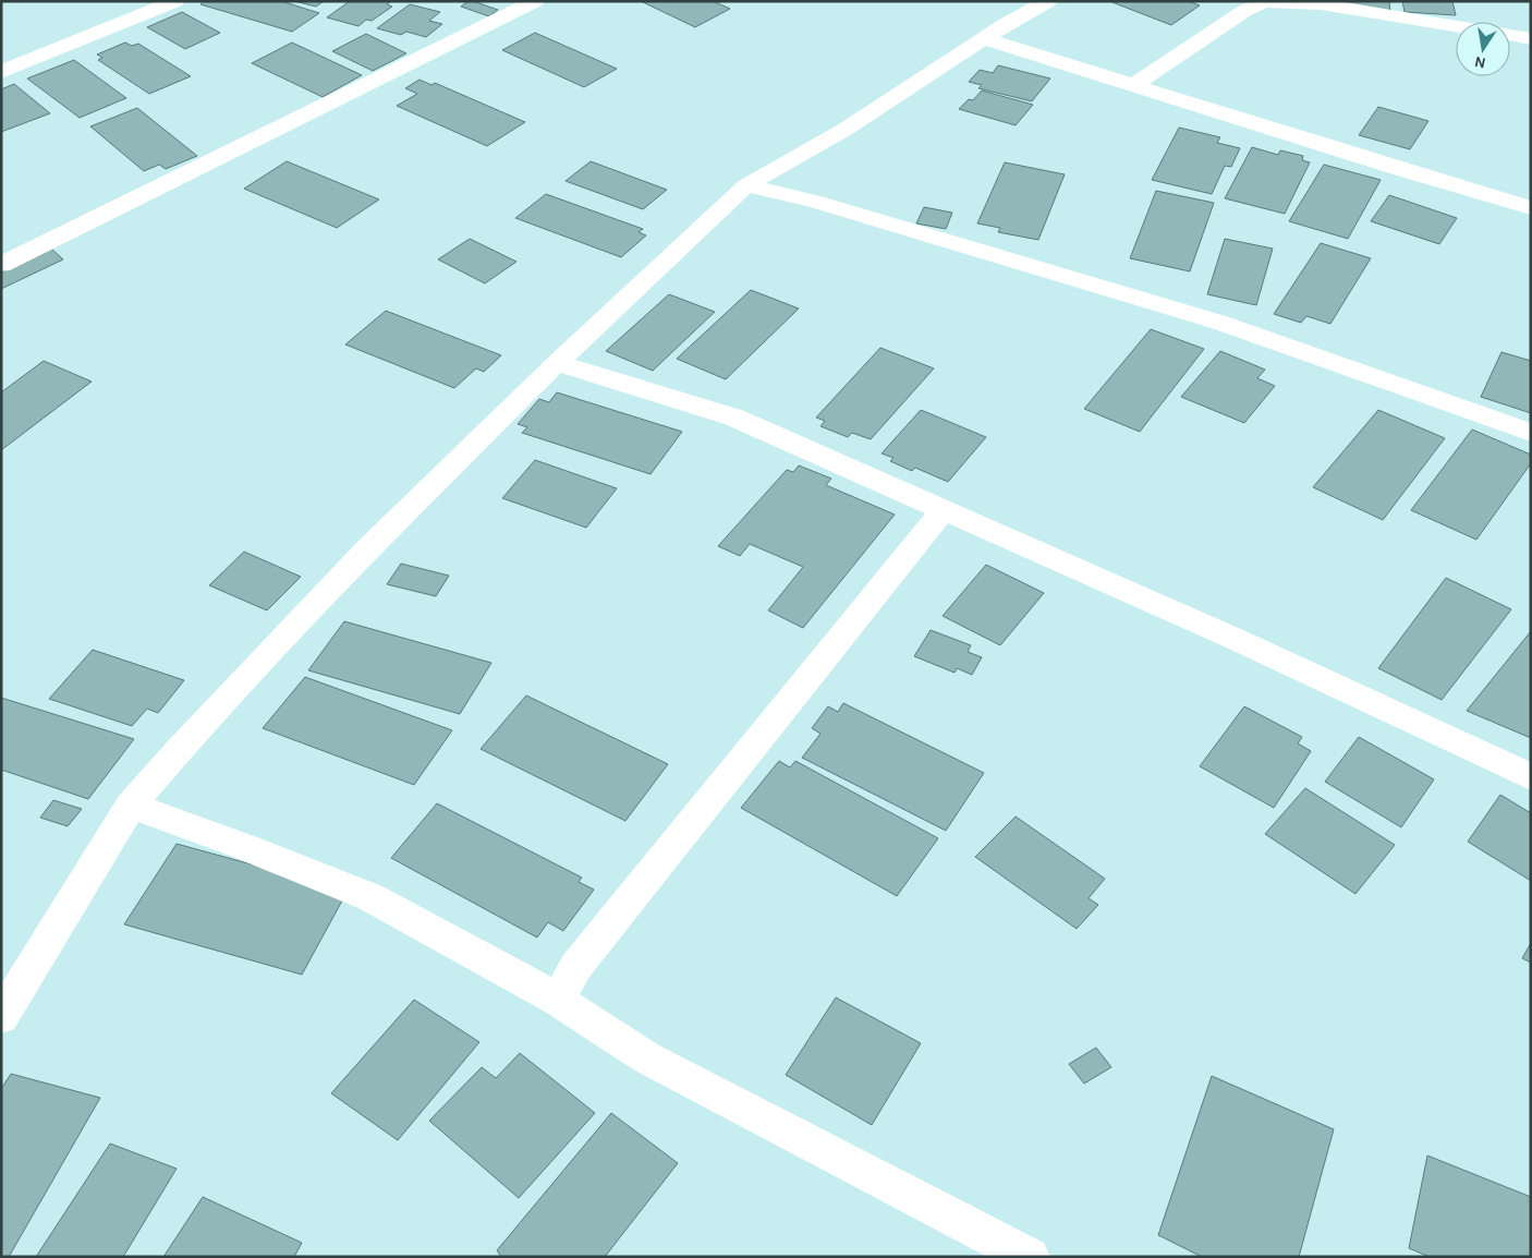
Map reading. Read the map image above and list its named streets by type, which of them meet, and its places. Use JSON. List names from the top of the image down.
{
  "north": "bottom"
}
